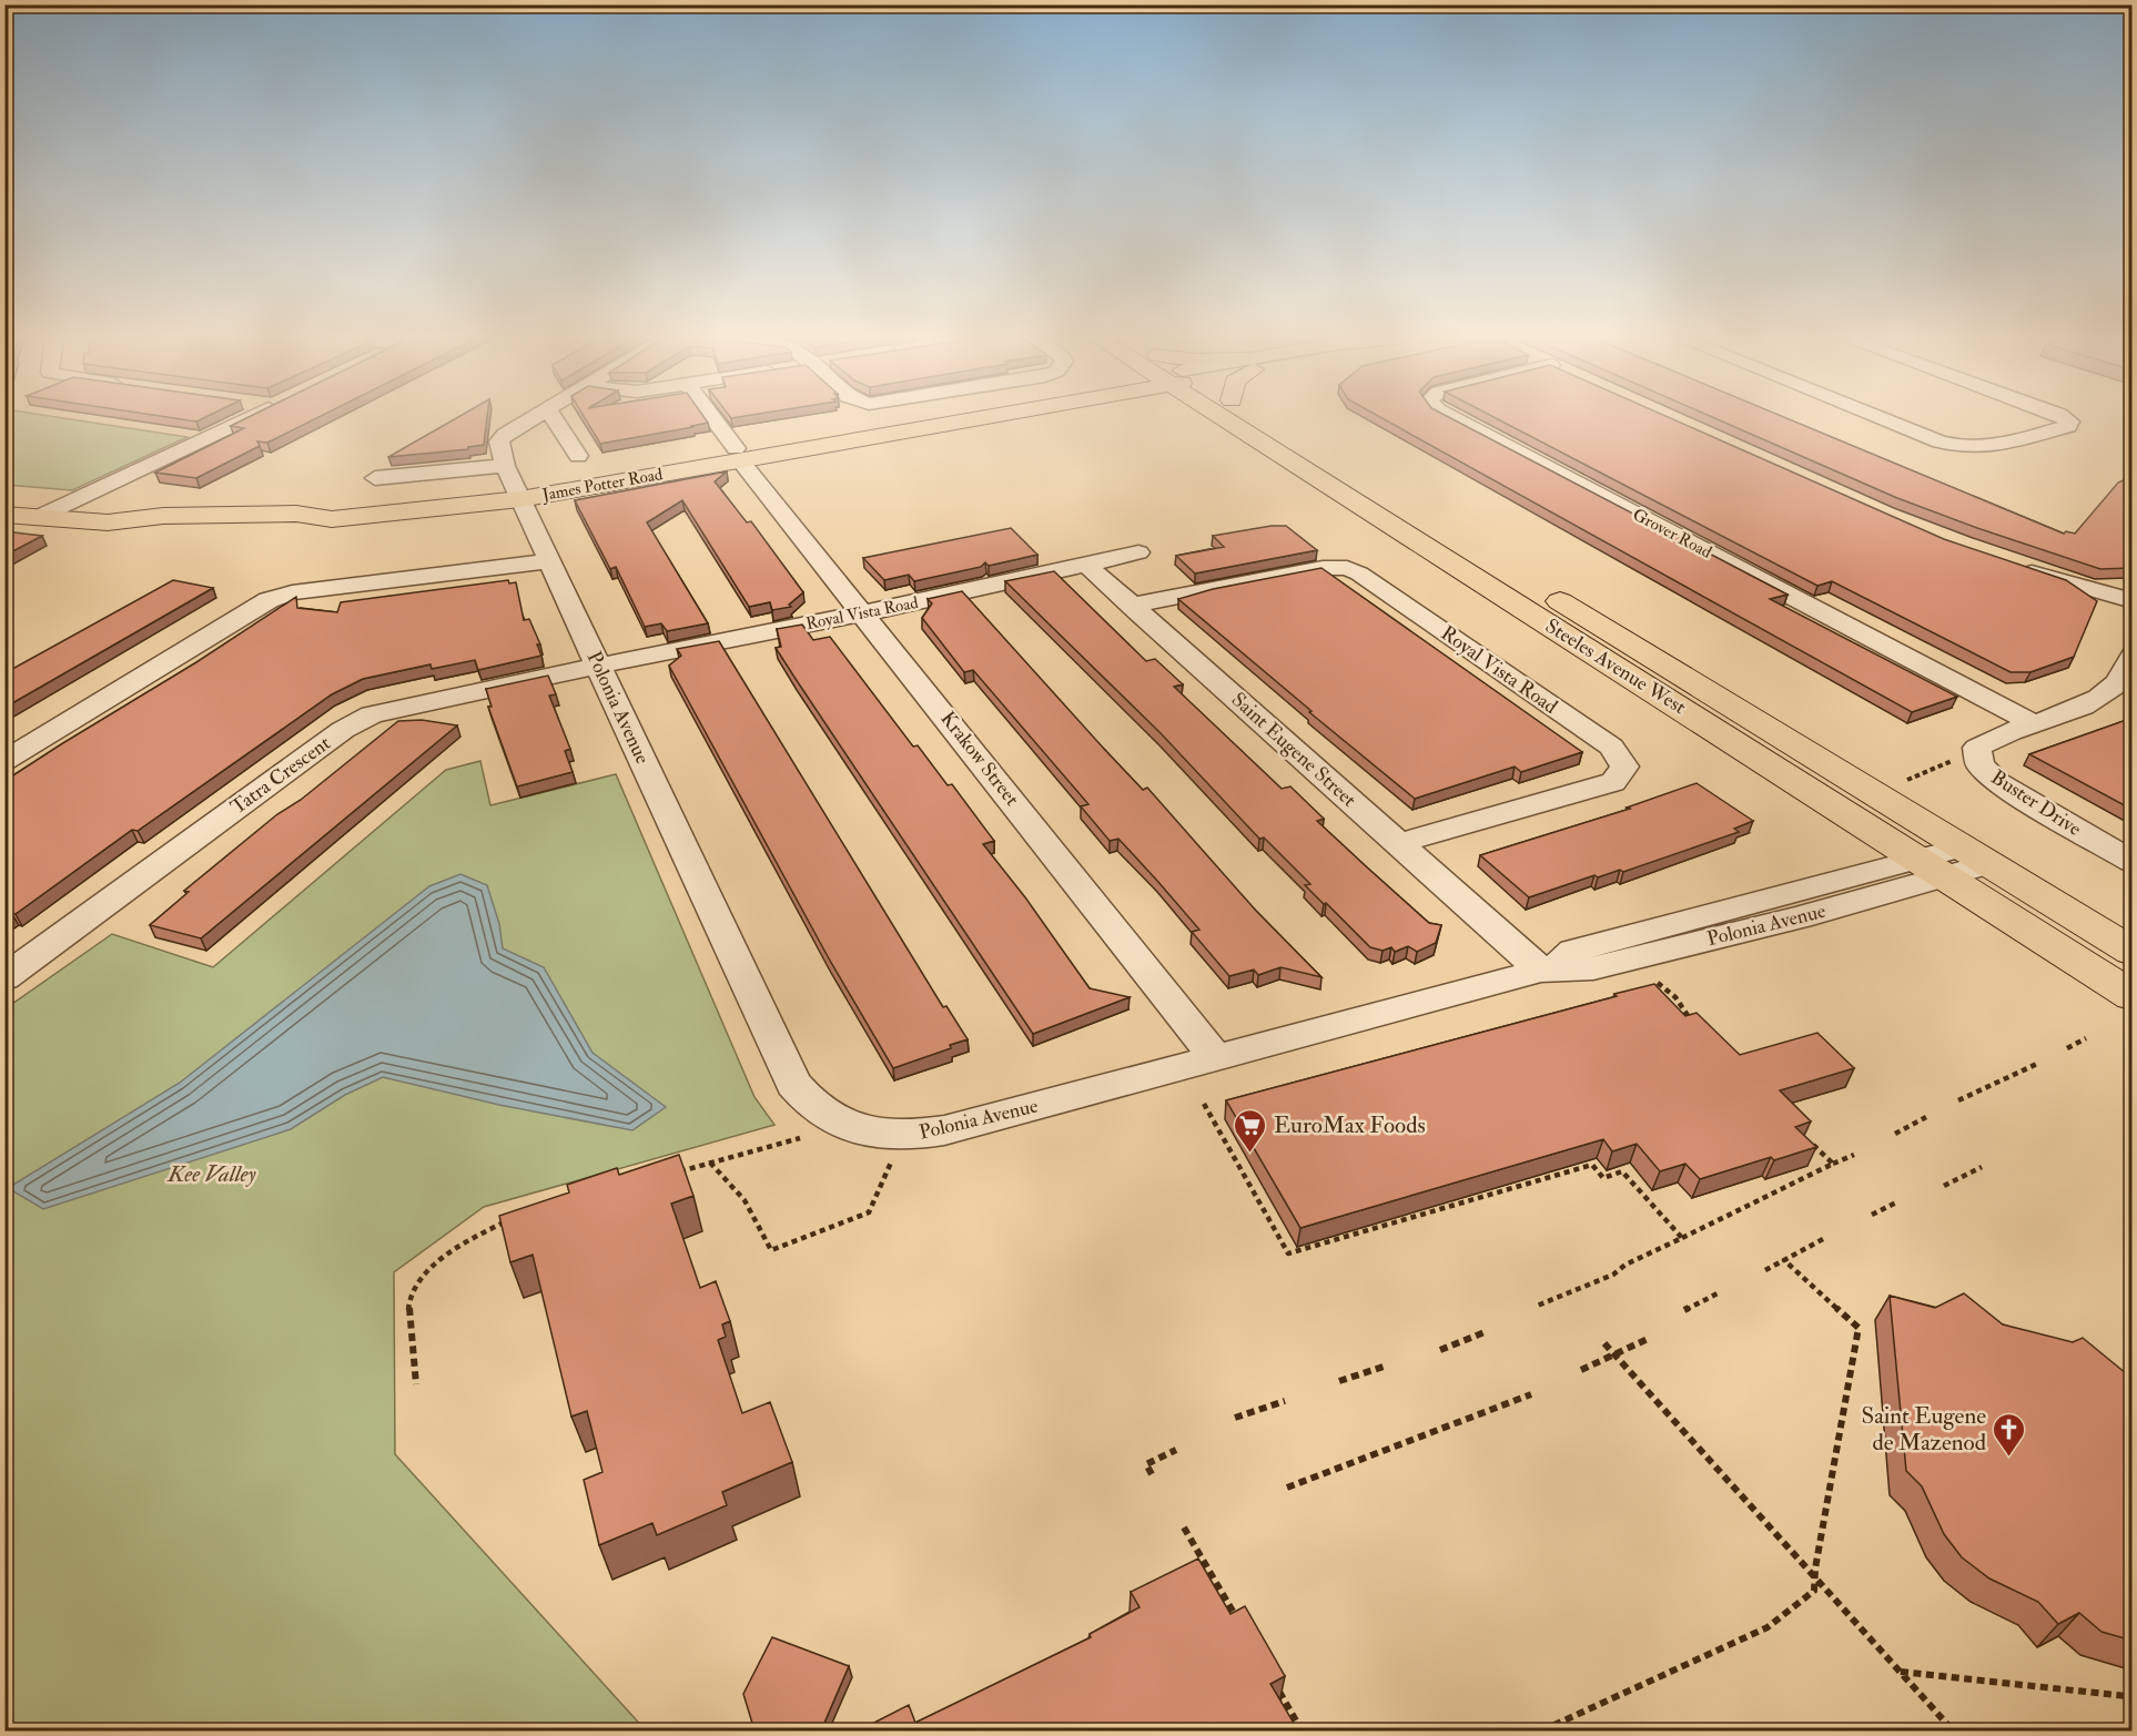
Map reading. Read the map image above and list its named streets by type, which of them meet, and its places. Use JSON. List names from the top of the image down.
{
  "streets": {
    "main road": ["James Potter Road", "Steeles Avenue West"],
    "street": [
      "Grover Road",
      "Royal Vista Road",
      "Polonia Avenue",
      "Saint Eugene Street",
      "Krakow Street",
      "Tatra Crescent",
      "Buster Drive"
    ]
  },
  "crossings": [
    ["James Potter Road", "Polonia Avenue"],
    ["James Potter Road", "Krakow Street"],
    ["Grover Road", "Buster Drive"],
    ["Royal Vista Road", "Polonia Avenue"],
    ["Royal Vista Road", "Saint Eugene Street"],
    ["Royal Vista Road", "Krakow Street"],
    ["Royal Vista Road", "Tatra Crescent"],
    ["Steeles Avenue West", "Polonia Avenue"],
    ["Polonia Avenue", "Saint Eugene Street"],
    ["Polonia Avenue", "Krakow Street"],
    ["Polonia Avenue", "Tatra Crescent"]
  ],
  "parks": ["Kee Valley"],
  "places": {
    "supermarket": ["EuroMax Foods"],
    "church": ["Saint Eugene de Mazenod"]
  }
}
